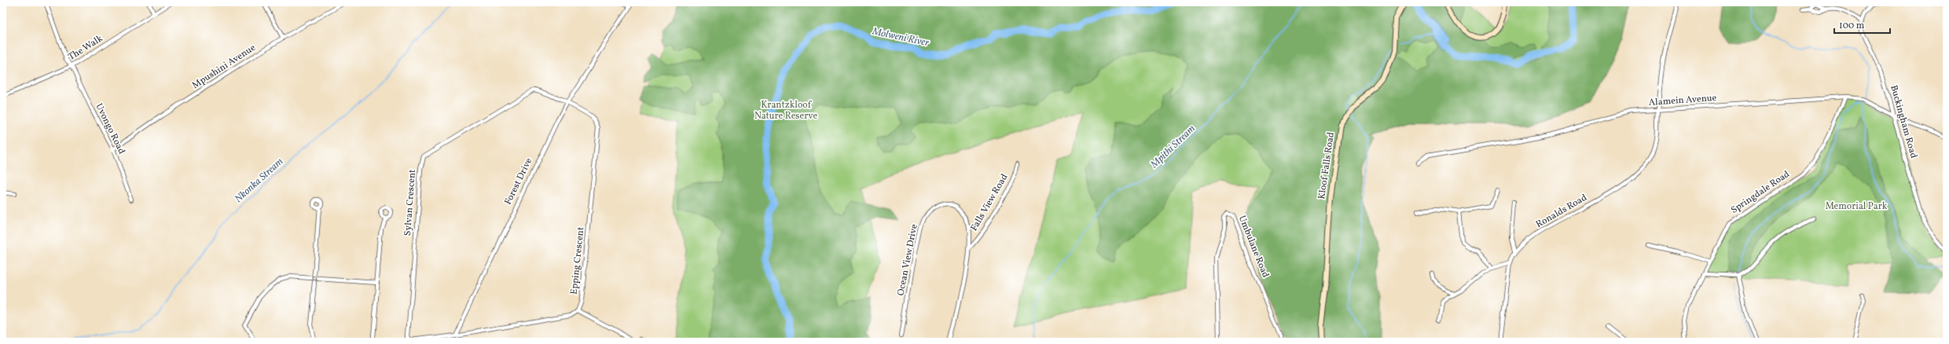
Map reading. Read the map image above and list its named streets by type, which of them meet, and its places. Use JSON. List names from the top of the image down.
{
  "streets": {
    "main road": ["Kloof Falls Road"],
    "street": [
      "The Walk",
      "Mpushini Avenue",
      "Alamein Avenue",
      "Buckingham Road",
      "Uvongo Road",
      "Forest Drive",
      "Springdale Road",
      "Sylvan Crescent",
      "Falls View Road",
      "Ronalds Road",
      "Umbulane Road",
      "Ocean View Drive",
      "Epping Crescent"
    ]
  },
  "crossings": [
    ["The Walk", "Uvongo Road"],
    ["Mpushini Avenue", "Uvongo Road"],
    ["Alamein Avenue", "Buckingham Road"],
    ["Alamein Avenue", "Springdale Road"],
    ["Alamein Avenue", "Ronalds Road"],
    ["Forest Drive", "Sylvan Crescent"],
    ["Forest Drive", "Epping Crescent"],
    ["Sylvan Crescent", "Epping Crescent"],
    ["Falls View Road", "Ocean View Drive"]
  ],
  "water": ["Molweni River", "Mpithi Stream", "Nkonka Stream"],
  "parks": ["Krantzkloof Nature Reserve", "Memorial Park"],
  "scale_bar": "100 m"
}
